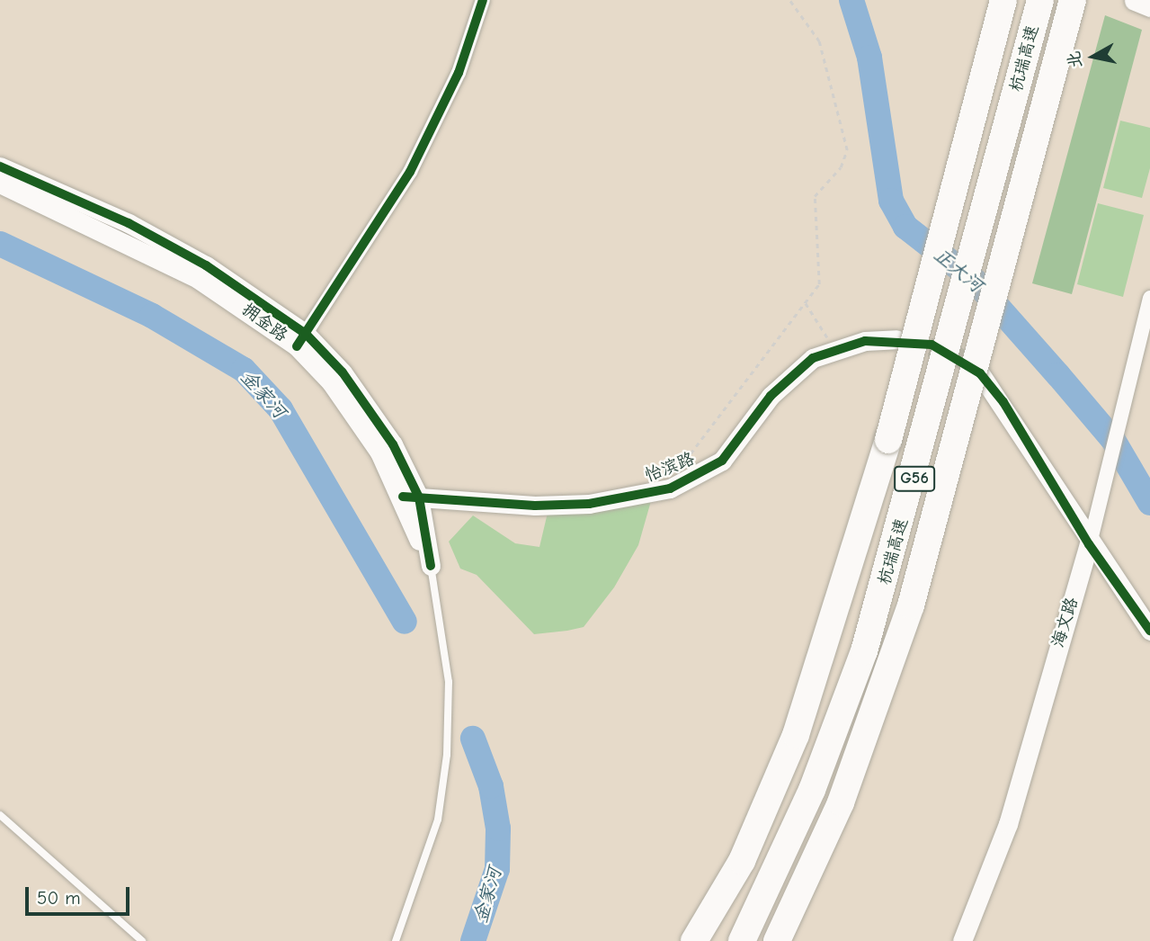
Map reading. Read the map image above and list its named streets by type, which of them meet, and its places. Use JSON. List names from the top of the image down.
{
  "streets": {
    "highway": ["杭瑞高速", "G56"],
    "street": ["拥金路", "怡滨路", "海文路"]
  },
  "water": ["正大河", "金家河"],
  "scale_bar": "50 m",
  "north": "left"
}
